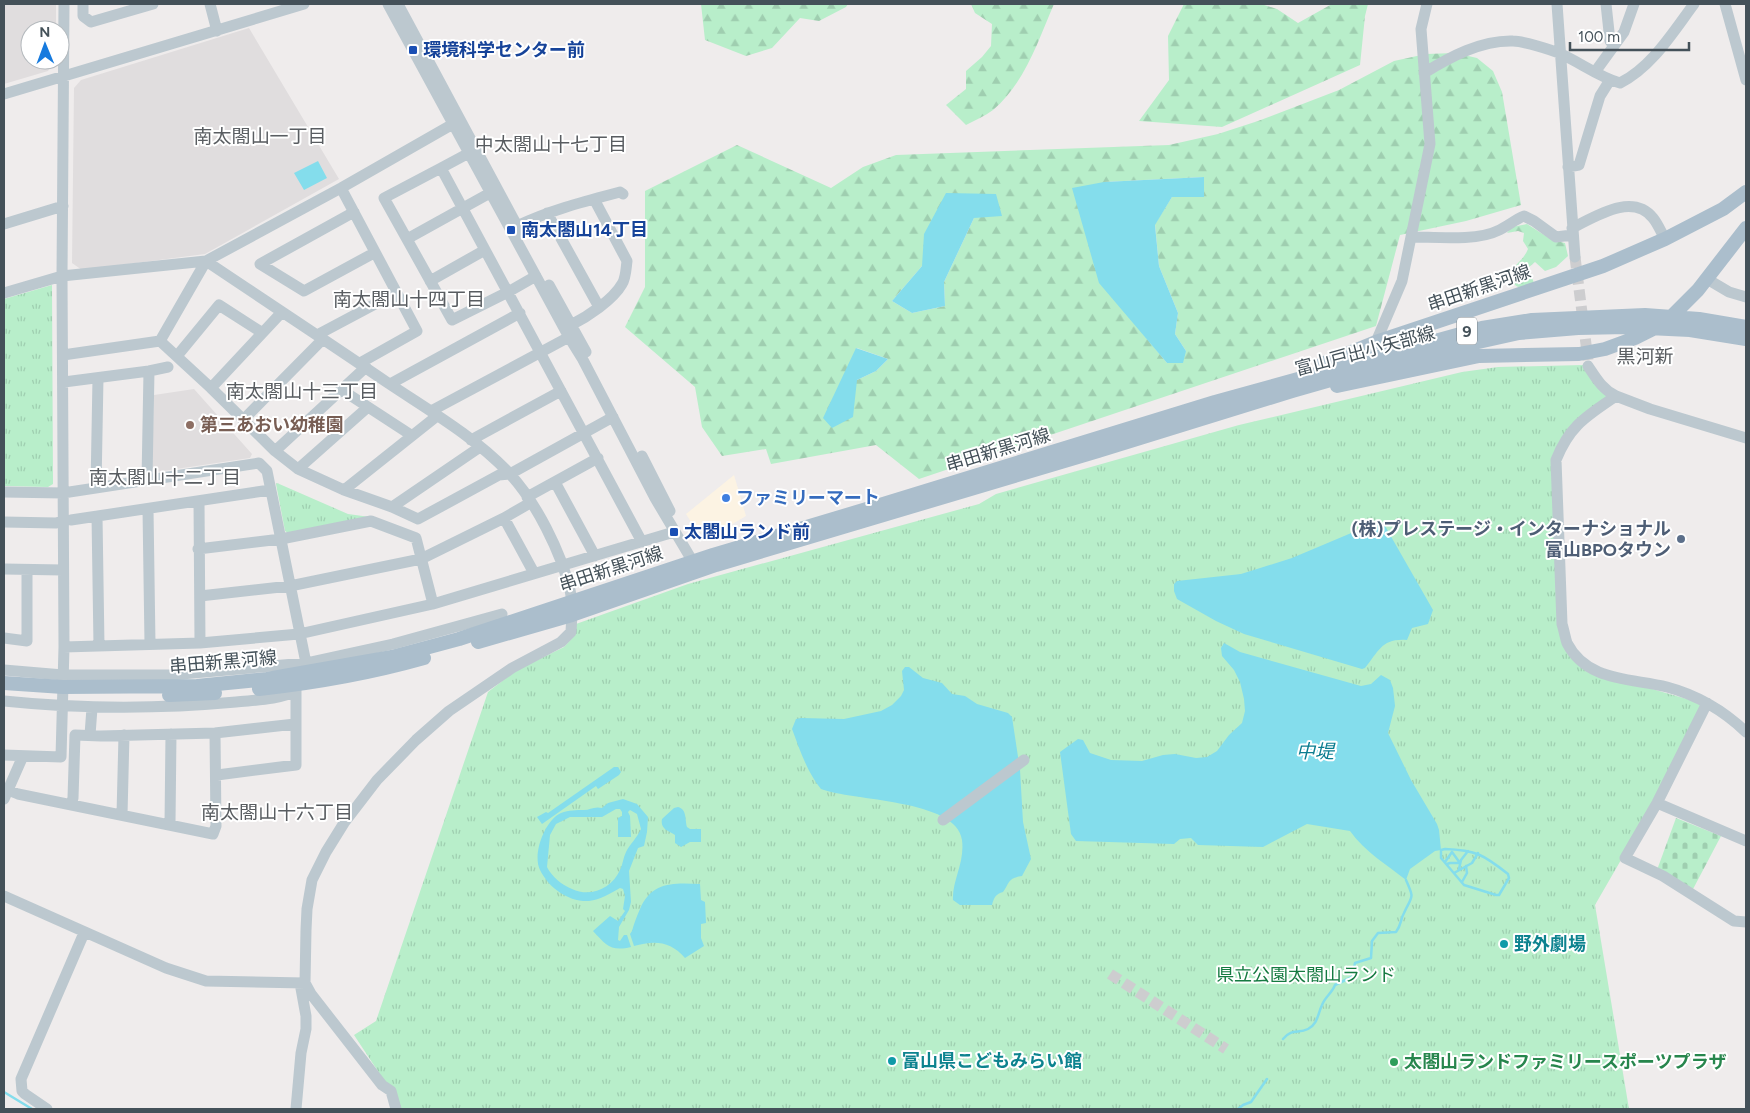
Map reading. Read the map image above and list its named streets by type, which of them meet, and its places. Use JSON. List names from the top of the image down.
{
  "streets": {
    "main road": ["串田新黒河線", "9", "富山戸出小矢部線"]
  },
  "crossings": [
    ["串田新黒河線", "富山戸出小矢部線"]
  ],
  "districts": [
    "南太閤山一丁目",
    "中太閤山十七丁目",
    "南太閤山十四丁目",
    "黒河新",
    "南太閤山十三丁目",
    "南太閤山十二丁目",
    "南太閤山十六丁目"
  ],
  "water": ["中堤"],
  "parks": ["県立公園太閤山ランド"],
  "places": {
    "transit": ["環境科学センター前", "南太閤山14丁目", "太閤山ランド前"],
    "other": [
      "第三あおい幼稚園",
      "ファミリーマート",
      "(株)プレステージ・インターナショナル 富山BPOタウン",
      "野外劇場",
      "富山県こどもみらい館",
      "太閤山ランドファミリースポーツプラザ"
    ]
  },
  "scale_bar": "100 m",
  "north": "top"
}
